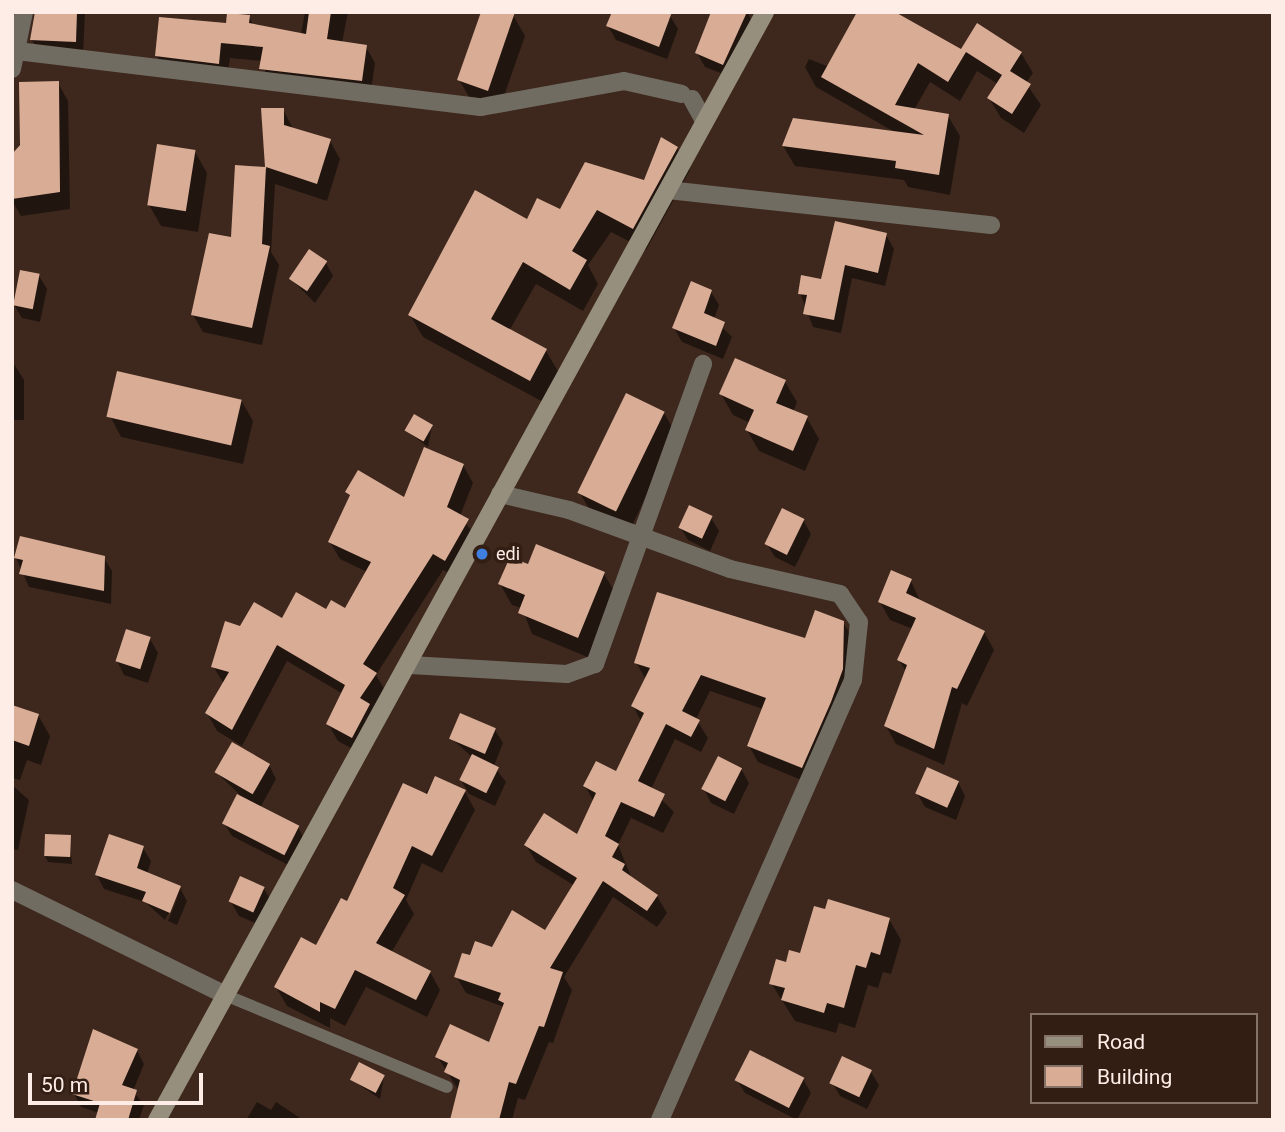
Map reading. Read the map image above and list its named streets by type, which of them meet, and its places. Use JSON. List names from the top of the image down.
{
  "places": ["edi"],
  "legend": ["Road", "Building"],
  "scale_bar": "50 m"
}
